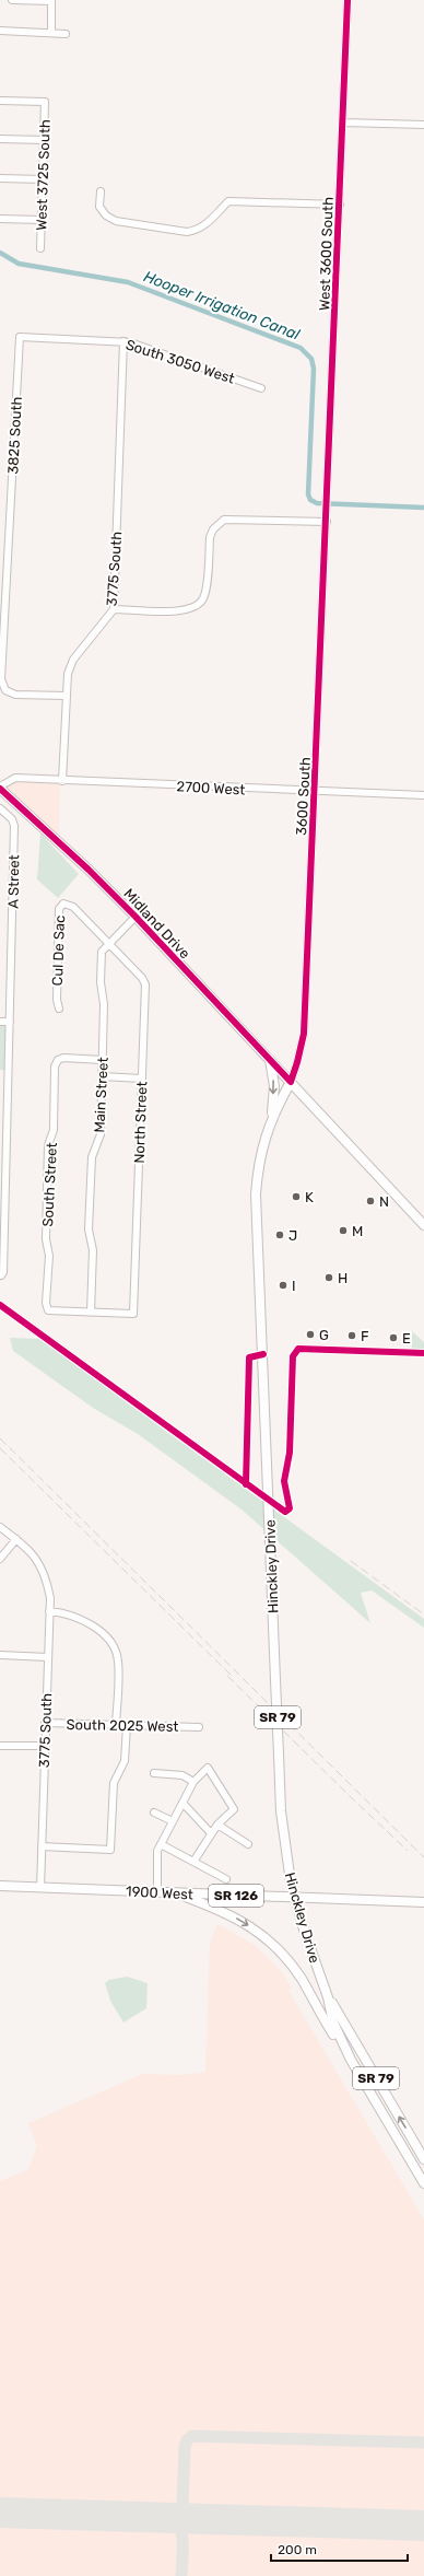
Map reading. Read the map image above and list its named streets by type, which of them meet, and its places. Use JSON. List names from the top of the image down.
{
  "streets": {
    "main road": [
      "Midland Drive",
      "Hinckley Drive",
      "SR 79",
      "1900 West",
      "SR 126"
    ],
    "street": [
      "West 3725 South",
      "West 3600 South",
      "South 3050 West",
      "3825 South",
      "3775 South",
      "2700 West",
      "3600 South",
      "A Street",
      "Cul De Sac",
      "Main Street",
      "North Street",
      "South Street",
      "South 2025 West"
    ]
  },
  "crossings": [
    ["West 3600 South", "3600 South"],
    ["South 3050 West", "3825 South"],
    ["South 3050 West", "3775 South"],
    ["3825 South", "3775 South"],
    ["3775 South", "2700 West"],
    ["3775 South", "South 2025 West"],
    ["3775 South", "1900 West"],
    ["2700 West", "3600 South"],
    ["2700 West", "Midland Drive"],
    ["3600 South", "Midland Drive"],
    ["3600 South", "Hinckley Drive"],
    ["Midland Drive", "Main Street"],
    ["Midland Drive", "Hinckley Drive"],
    ["Cul De Sac", "Main Street"],
    ["Cul De Sac", "North Street"],
    ["Main Street", "North Street"],
    ["Main Street", "South Street"],
    ["North Street", "South Street"],
    ["Hinckley Drive", "1900 West"]
  ],
  "water": ["Hooper Irrigation Canal"],
  "places": [
    "K",
    "N",
    "M",
    "J",
    "H",
    "I",
    "G",
    "F",
    "E"
  ],
  "scale_bar": "200 m"
}
